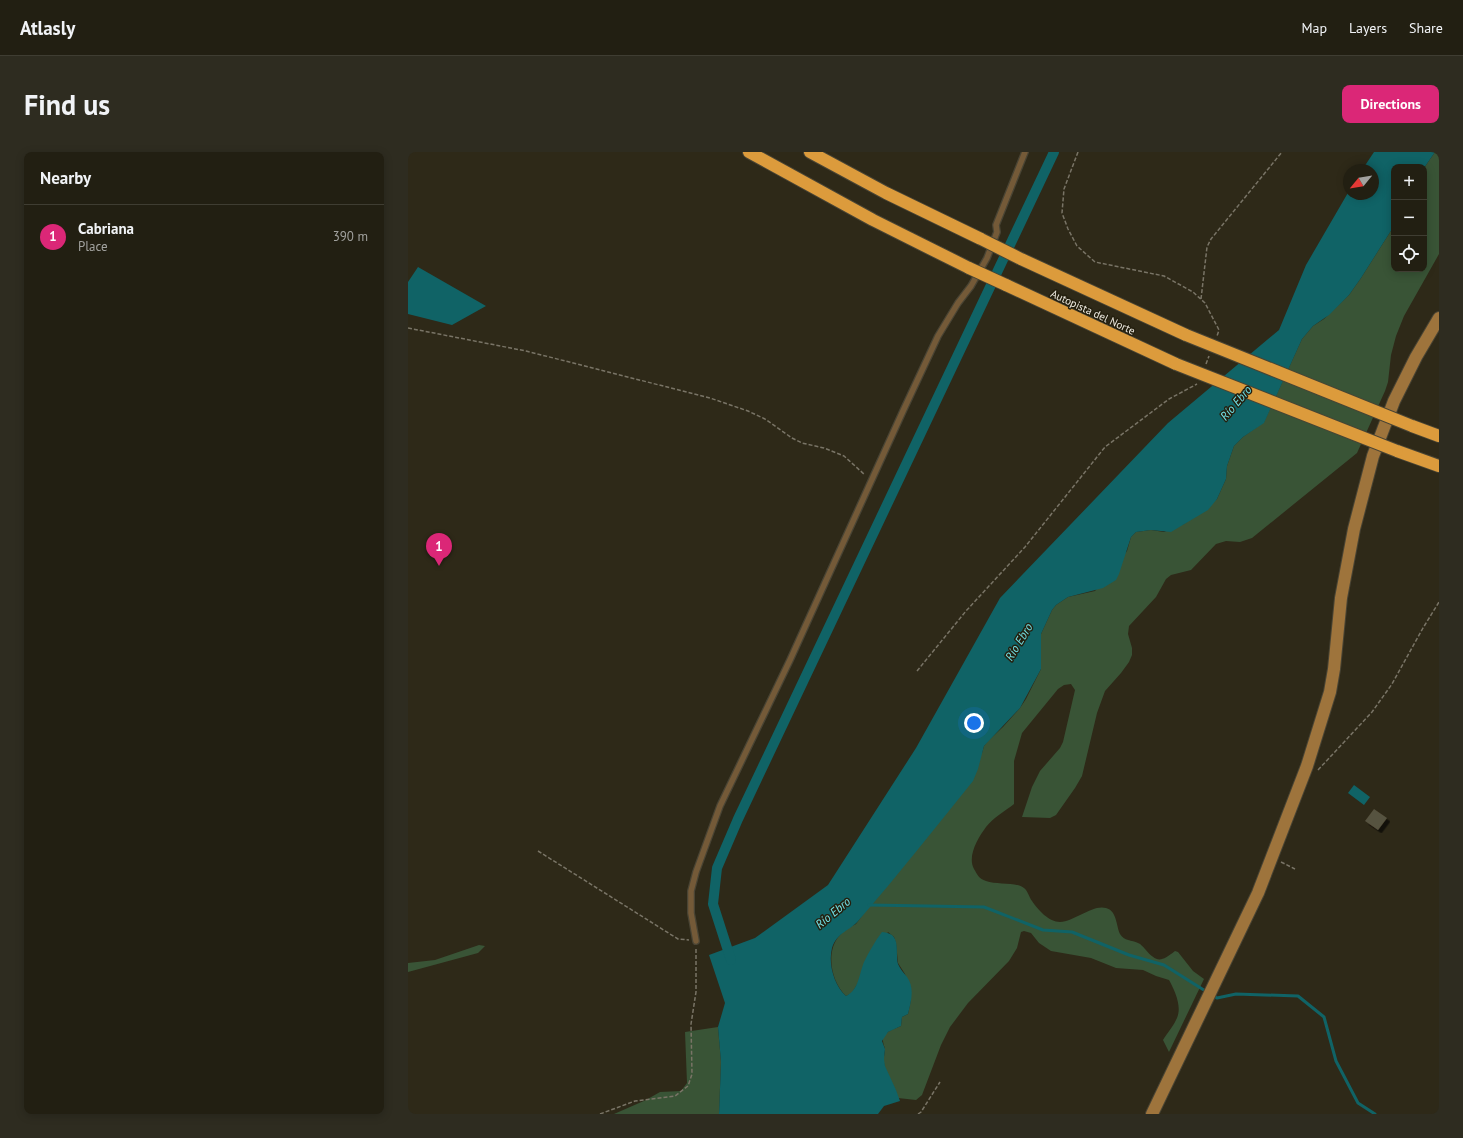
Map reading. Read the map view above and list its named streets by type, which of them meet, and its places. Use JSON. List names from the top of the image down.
{
  "streets": {
    "highway": ["Autopista del Norte"]
  },
  "water": ["Río Ebro"],
  "north": "bottom left",
  "page": {
    "header": "Atlasly",
    "nav": ["Map", "Layers", "Share"],
    "buttons": "Directions",
    "title": "Find us",
    "heading": "Nearby",
    "map_buttons": ["+", "−"],
    "list": [
      {
        "mark": "1",
        "name": "Cabriana",
        "note": "Place",
        "value": "390 m"
      }
    ],
    "pins": "1"
  }
}
